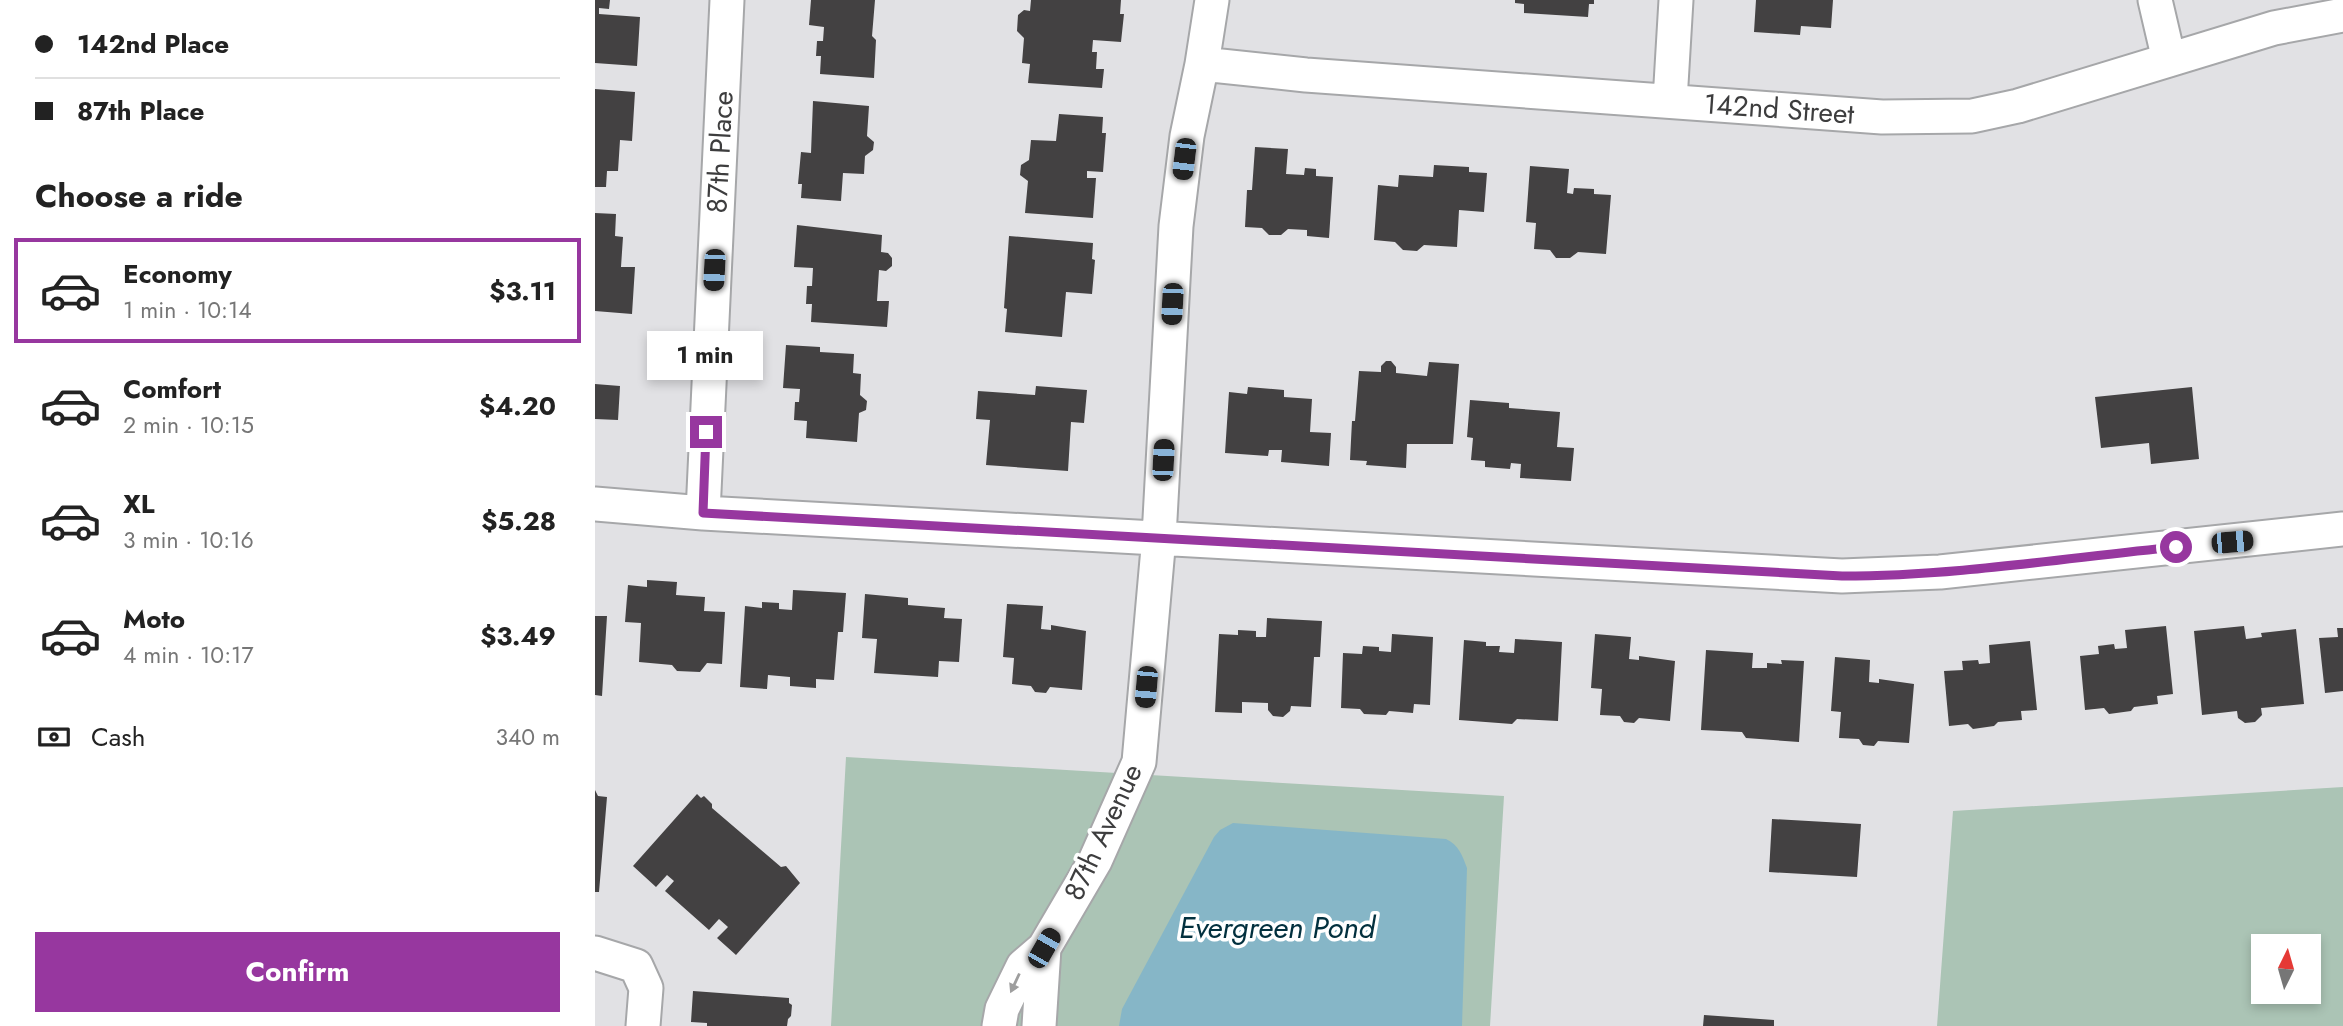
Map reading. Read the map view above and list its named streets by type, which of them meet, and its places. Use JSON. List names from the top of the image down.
{
  "streets": {
    "street": ["142nd Street", "87th Place", "87th Avenue"]
  },
  "crossings": [
    ["142nd Street", "87th Avenue"]
  ],
  "water": ["Evergreen Pond"],
  "north": "top",
  "page": {
    "banner": ["142nd Place", "87th Place"],
    "heading": "Choose a ride",
    "list": [
      {
        "name": "Economy",
        "note": "1 min · 10:14",
        "value": "$3.11"
      },
      {
        "name": "Comfort",
        "note": "2 min · 10:15",
        "value": "$4.20"
      },
      {
        "name": "XL",
        "note": "3 min · 10:16",
        "value": "$5.28"
      },
      {
        "name": "Moto",
        "note": "4 min · 10:17",
        "value": "$3.49"
      }
    ],
    "bubble": "1 min",
    "pay": ["Cash", "340 m"],
    "buttons": "Confirm"
  }
}
